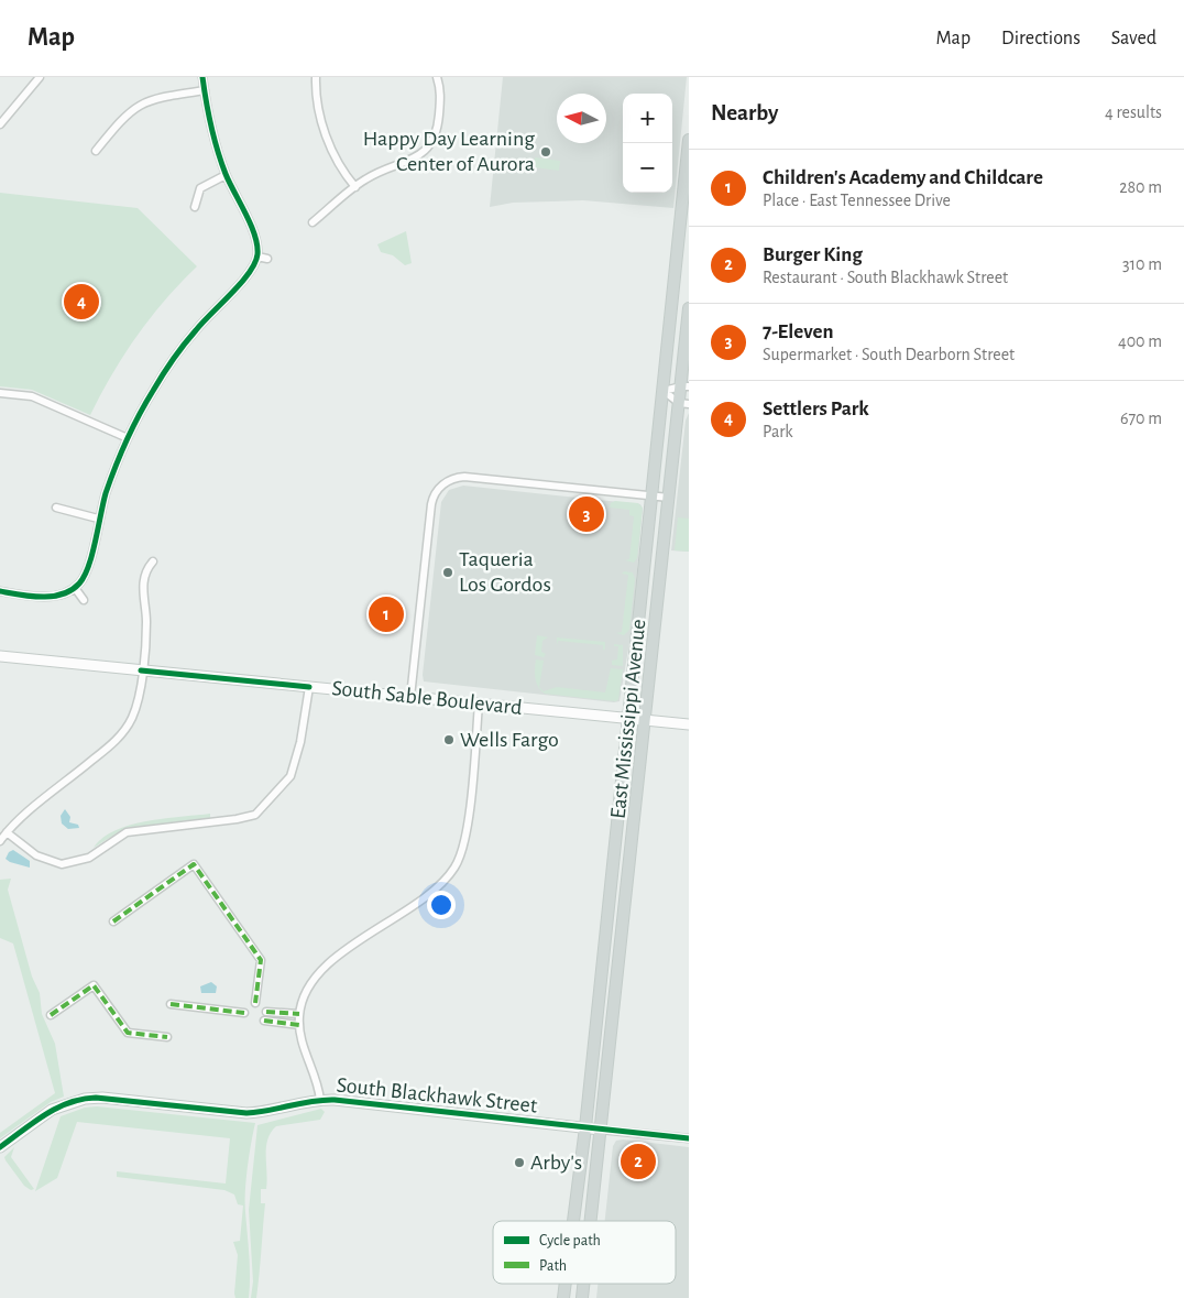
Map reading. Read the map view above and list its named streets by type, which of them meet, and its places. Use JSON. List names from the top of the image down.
{
  "streets": {
    "main road": ["East Mississippi Avenue"],
    "street": ["South Sable Boulevard", "South Blackhawk Street"]
  },
  "crossings": [
    ["South Sable Boulevard", "East Mississippi Avenue"],
    ["East Mississippi Avenue", "South Blackhawk Street"]
  ],
  "places": [
    "Happy Day Learning Center of Aurora",
    "Taqueria Los Gordos",
    "Wells Fargo",
    "Arby's"
  ],
  "legend": ["Cycle path", "Path"],
  "north": "left",
  "page": {
    "header": "Map",
    "nav": ["Map", "Directions", "Saved"],
    "heading": ["Nearby", "4 results"],
    "map_buttons": ["+", "−"],
    "list": [
      {
        "mark": "1",
        "name": "Children's Academy and Childcare",
        "note": "Place · East Tennessee Drive",
        "value": "280 m"
      },
      {
        "mark": "2",
        "name": "Burger King",
        "note": "Restaurant · South Blackhawk Street",
        "value": "310 m"
      },
      {
        "mark": "3",
        "name": "7-Eleven",
        "note": "Supermarket · South Dearborn Street",
        "value": "400 m"
      },
      {
        "mark": "4",
        "name": "Settlers Park",
        "note": "Park",
        "value": "670 m"
      }
    ],
    "pins": [
      "4",
      "3",
      "1",
      "2"
    ]
  }
}
